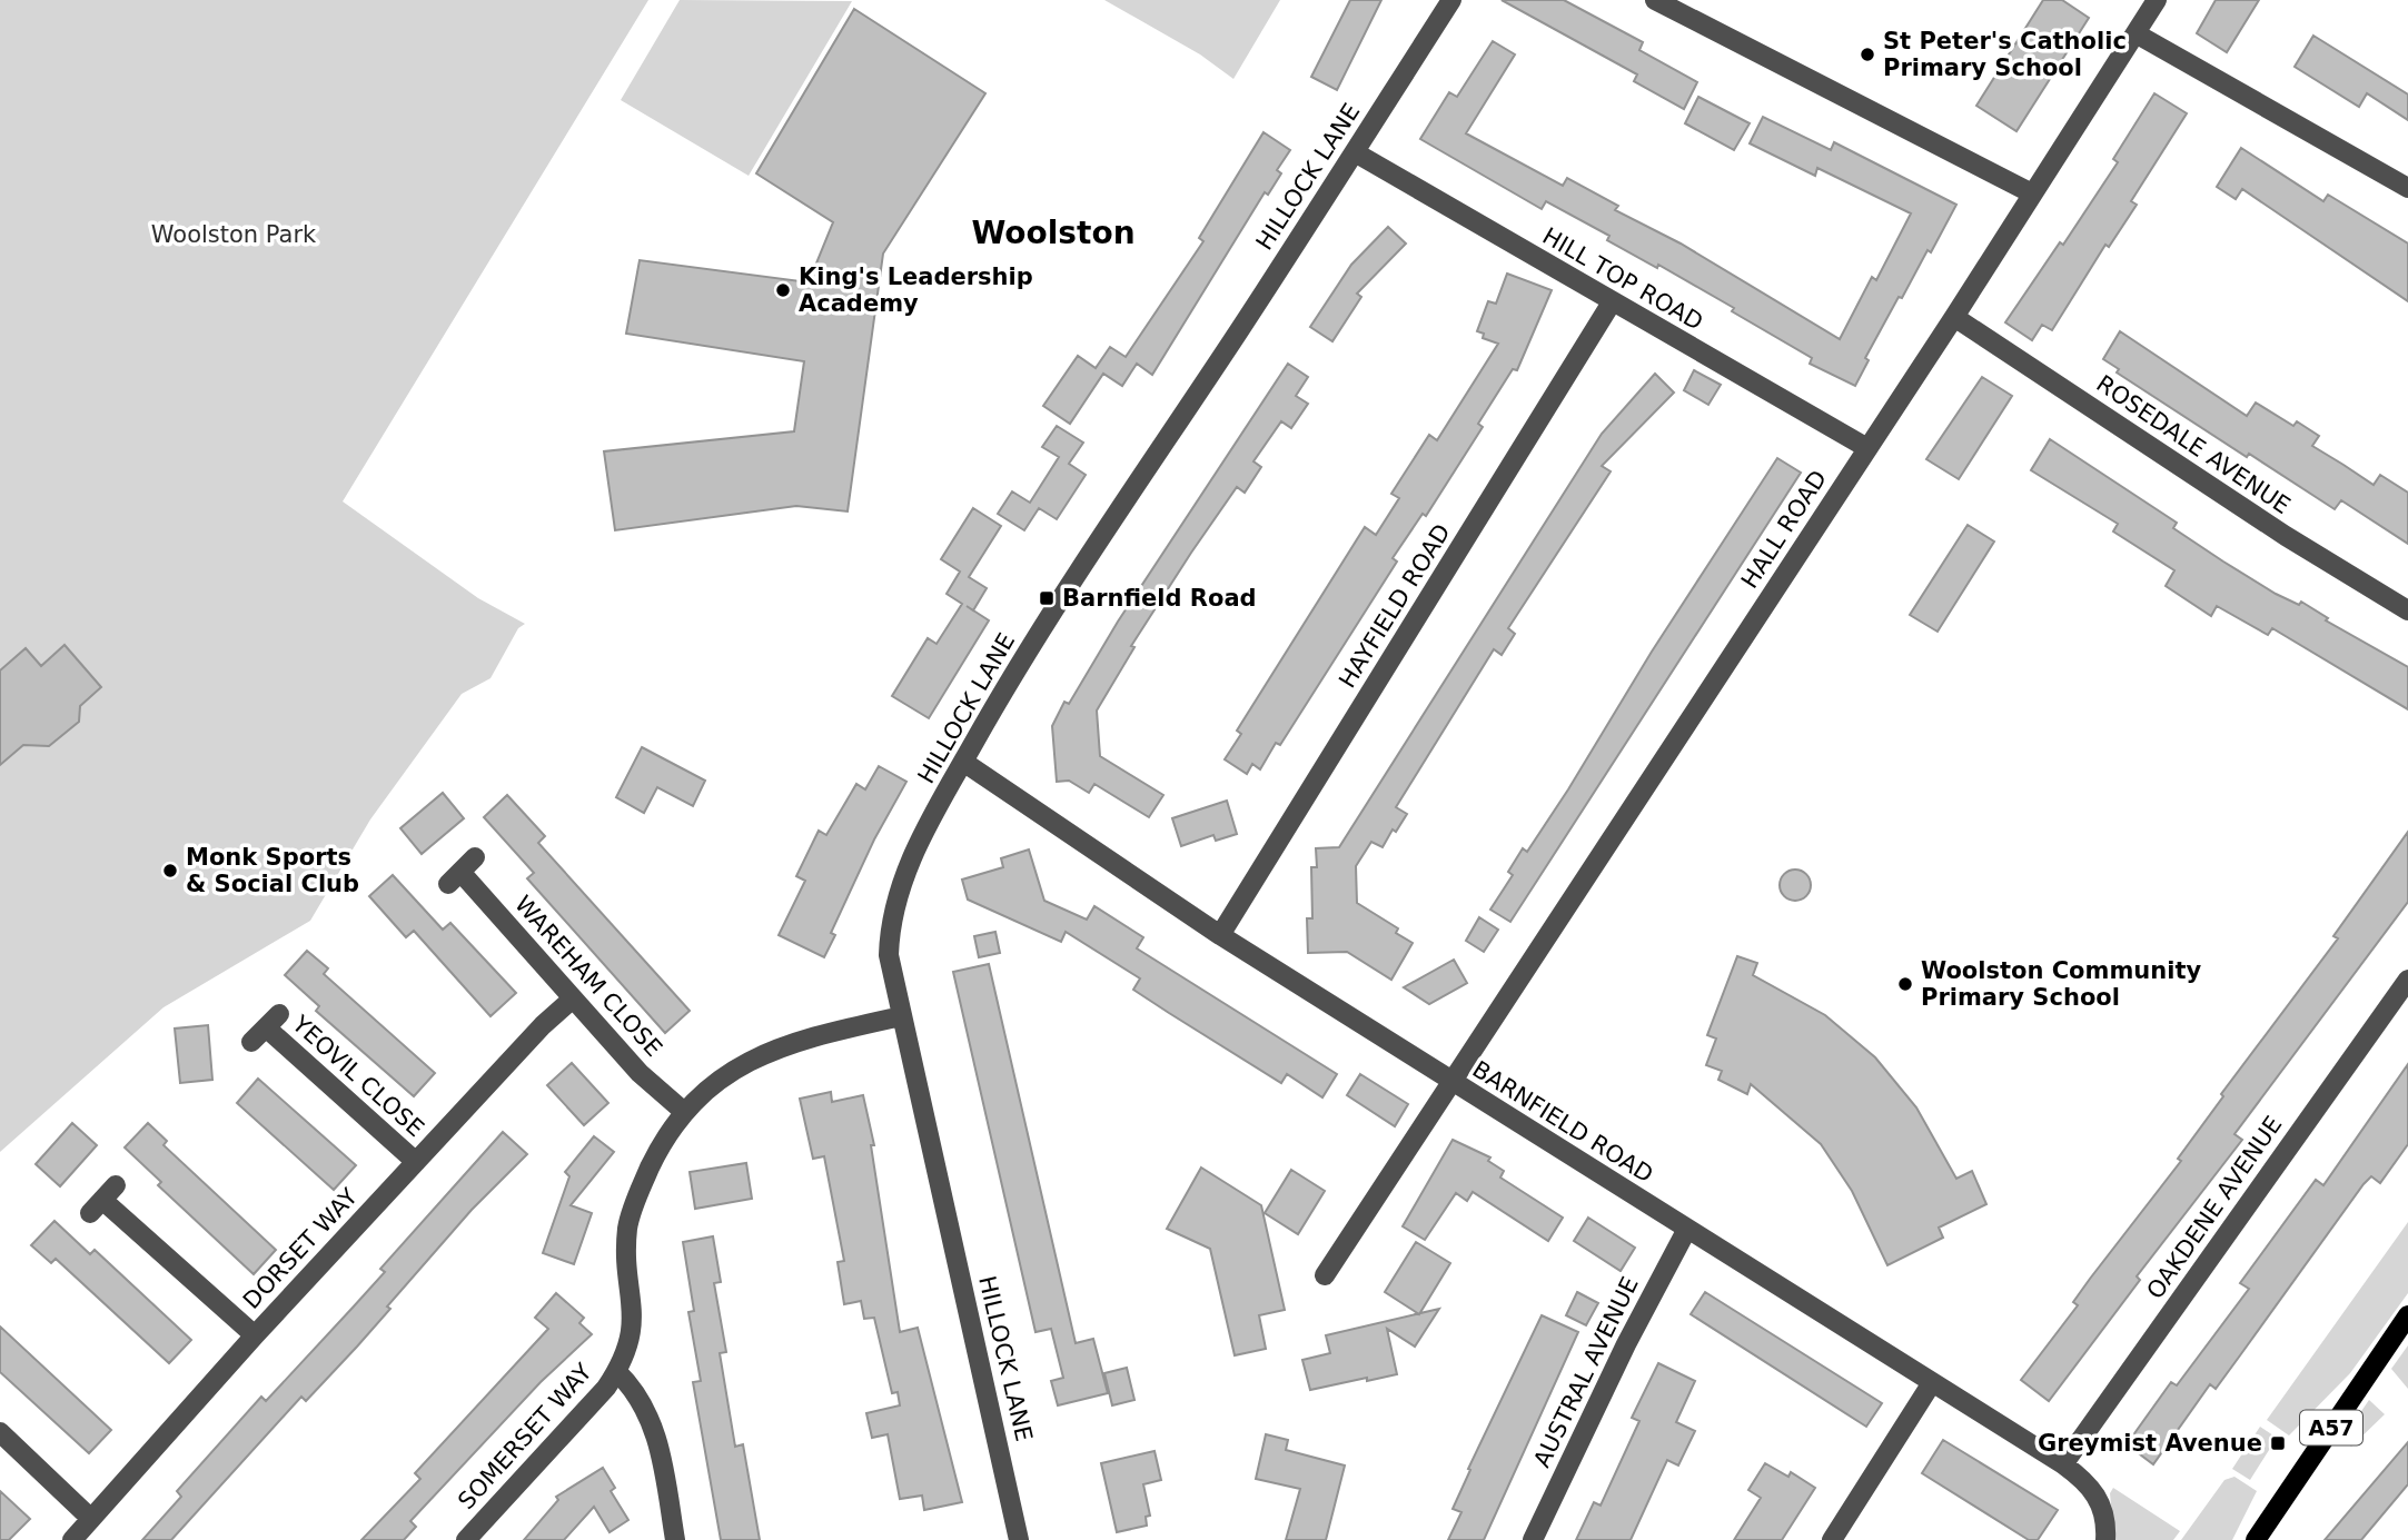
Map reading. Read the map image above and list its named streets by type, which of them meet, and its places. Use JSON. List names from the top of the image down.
{
  "streets": {
    "main road": ["A57"],
    "street": [
      "HILLOCK LANE",
      "HILL TOP ROAD",
      "ROSEDALE AVENUE",
      "HALL ROAD",
      "HAYFIELD ROAD",
      "WAREHAM CLOSE",
      "YEOVIL CLOSE",
      "BARNFIELD ROAD",
      "OAKDENE AVENUE",
      "DORSET WAY",
      "AUSTRAL AVENUE",
      "SOMERSET WAY"
    ]
  },
  "crossings": [
    ["HILLOCK LANE", "HILL TOP ROAD"],
    ["HILLOCK LANE", "BARNFIELD ROAD"],
    ["HILLOCK LANE", "SOMERSET WAY"],
    ["HILL TOP ROAD", "HALL ROAD"],
    ["HILL TOP ROAD", "HAYFIELD ROAD"],
    ["ROSEDALE AVENUE", "HALL ROAD"],
    ["HALL ROAD", "BARNFIELD ROAD"],
    ["HAYFIELD ROAD", "BARNFIELD ROAD"],
    ["WAREHAM CLOSE", "DORSET WAY"],
    ["WAREHAM CLOSE", "SOMERSET WAY"],
    ["YEOVIL CLOSE", "DORSET WAY"],
    ["BARNFIELD ROAD", "OAKDENE AVENUE"],
    ["BARNFIELD ROAD", "AUSTRAL AVENUE"]
  ],
  "districts": ["Woolston"],
  "parks": ["Woolston Park"],
  "places": {
    "other": [
      "St Peter's Catholic Primary School",
      "King's Leadership Academy",
      "Monk Sports & Social Club",
      "Woolston Community Primary School"
    ],
    "transit": ["Barnfield Road", "Greymist Avenue"]
  }
}
